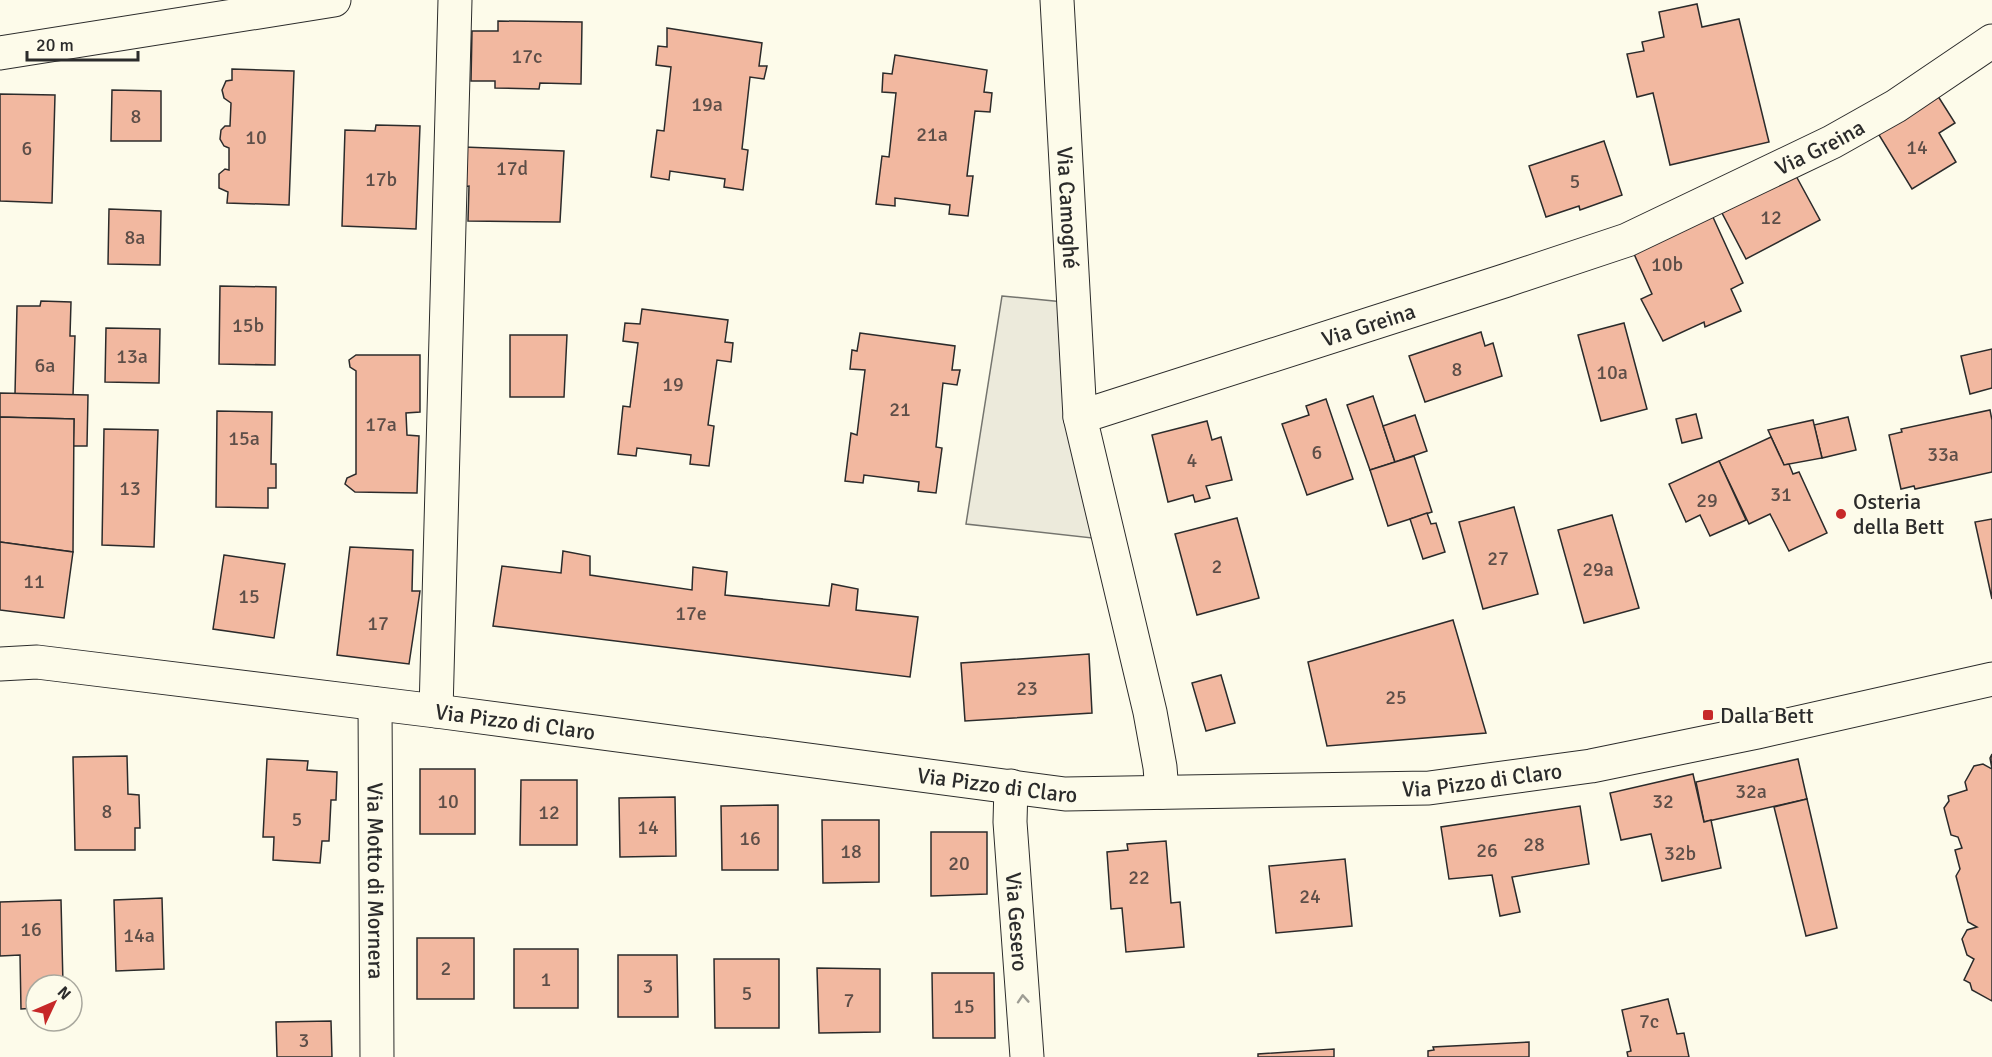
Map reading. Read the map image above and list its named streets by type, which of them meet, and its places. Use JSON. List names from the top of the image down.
{
  "streets": {
    "street": [
      "Via Greina",
      "Via Camoghé",
      "Via Pizzo di Claro",
      "Via Motto di Mornera",
      "Via Gesero"
    ]
  },
  "crossings": [
    ["Via Greina", "Via Camoghé"],
    ["Via Pizzo di Claro", "Via Motto di Mornera"],
    ["Via Pizzo di Claro", "Via Gesero"]
  ],
  "one_way": ["Via Gesero"],
  "places": {
    "other": ["Osteria della Bett"],
    "transit": ["Dalla Bett"]
  },
  "house_numbers": [
    "17c",
    "19a",
    "8",
    "21a",
    "10",
    "14",
    "6",
    "17d",
    "17b",
    "5",
    "12",
    "8a",
    "10b",
    "15b",
    "13a",
    "6a",
    "8",
    "10a",
    "19",
    "21",
    "17a",
    "15a",
    "6",
    "33a",
    "4",
    "13",
    "31",
    "29",
    "27",
    "2",
    "29a",
    "11",
    "15",
    "17e",
    "17",
    "23",
    "25",
    "32a",
    "10",
    "32",
    "8",
    "12",
    "5",
    "14",
    "16",
    "28",
    "26",
    "18",
    "32b",
    "20",
    "22",
    "24",
    "16",
    "14a",
    "2",
    "1",
    "3",
    "5",
    "7",
    "15",
    "7c",
    "3"
  ],
  "scale_bar": "20 m",
  "north": "top right"
}
